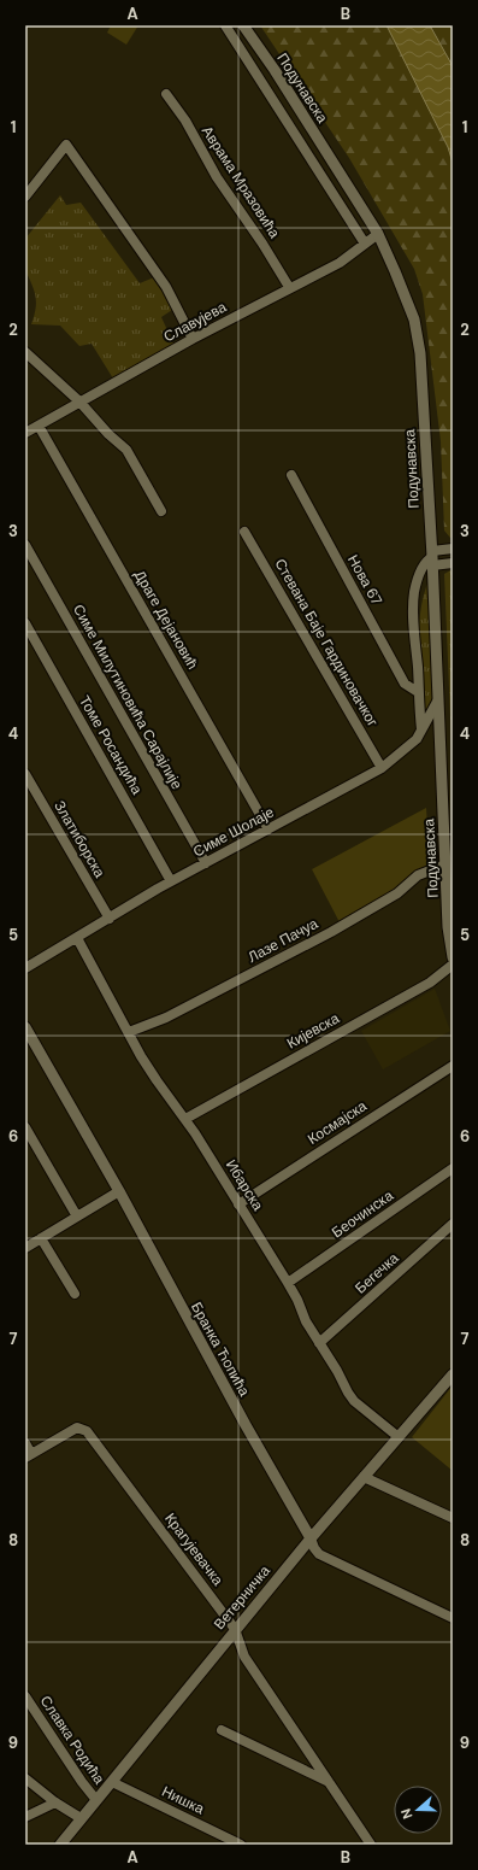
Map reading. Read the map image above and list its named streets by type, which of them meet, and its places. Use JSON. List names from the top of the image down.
{
  "streets": {
    "street": [
      "Подунавска",
      "Аврама Мразовића",
      "Славујева",
      "Нова 67",
      "Драге Дејановић",
      "Стевана Баје Гардиновачког",
      "Симе Милутиновића Сарајлије",
      "Томе Росандића",
      "Симе Шолаје",
      "Златиборска",
      "Лазе Пачуа",
      "Кијевска",
      "Космајска",
      "Ибарска",
      "Беочинска",
      "Бегечка",
      "Бранка Ћопића",
      "Крагујевачка",
      "Ветерничка",
      "Славка Родића",
      "Нишка"
    ]
  },
  "crossings": [
    ["Подунавска", "Славујева"],
    ["Подунавска", "Симе Шолаје"],
    ["Подунавска", "Лазе Пачуа"],
    ["Аврама Мразовића", "Славујева"],
    ["Славујева", "Драге Дејановић"],
    ["Драге Дејановић", "Симе Шолаје"],
    ["Стевана Баје Гардиновачког", "Симе Шолаје"],
    ["Симе Милутиновића Сарајлије", "Симе Шолаје"],
    ["Томе Росандића", "Симе Шолаје"],
    ["Симе Шолаје", "Златиборска"],
    ["Симе Шолаје", "Ибарска"],
    ["Лазе Пачуа", "Ибарска"],
    ["Кијевска", "Ибарска"],
    ["Космајска", "Ибарска"],
    ["Ибарска", "Беочинска"],
    ["Ибарска", "Бегечка"],
    ["Ибарска", "Ветерничка"],
    ["Бранка Ћопића", "Ветерничка"],
    ["Крагујевачка", "Ветерничка"],
    ["Ветерничка", "Славка Родића"],
    ["Ветерничка", "Нишка"]
  ],
  "north": "left",
  "grid": {
    "columns": ["A", "B"],
    "rows": [
      "1",
      "2",
      "3",
      "4",
      "5",
      "6",
      "7",
      "8",
      "9"
    ]
  }
}
